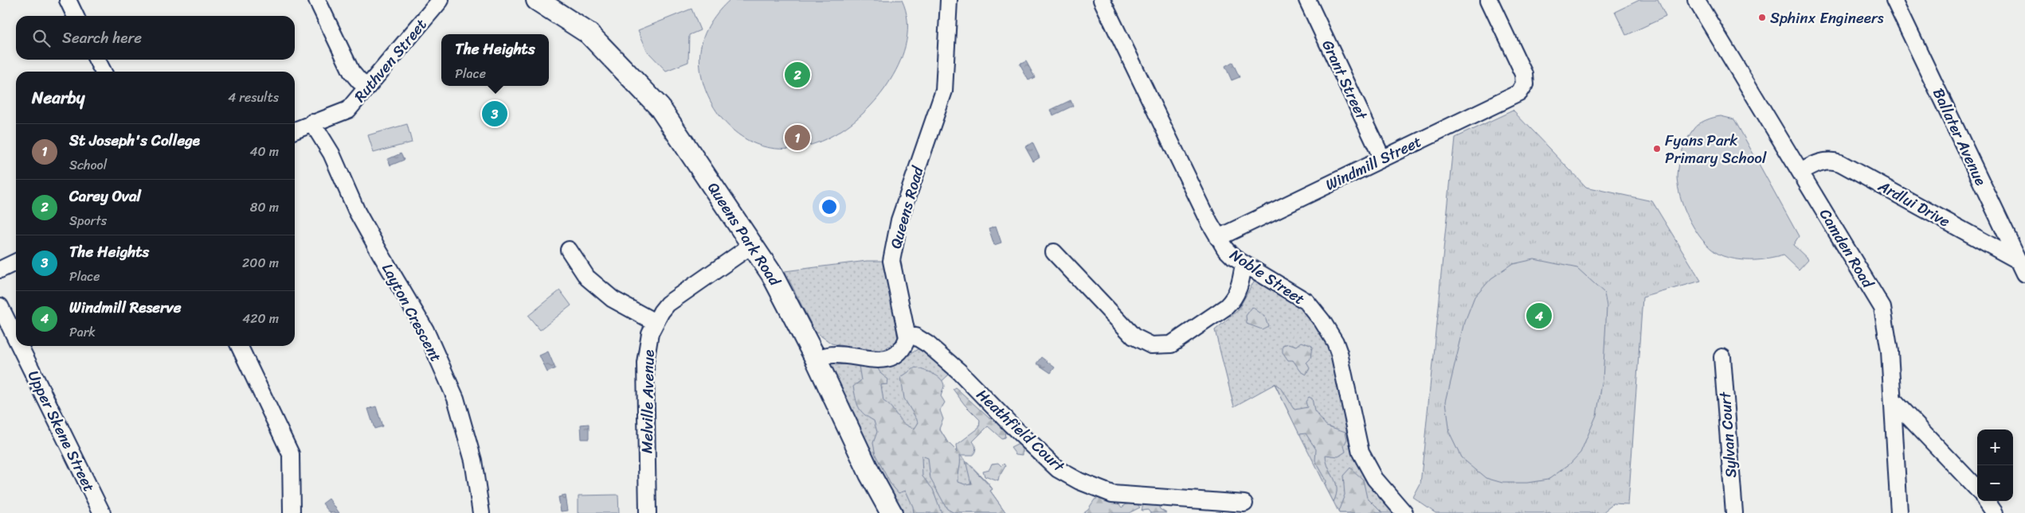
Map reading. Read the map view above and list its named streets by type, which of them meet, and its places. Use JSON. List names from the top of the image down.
{
  "streets": {
    "main road": ["Queens Park Road"],
    "street": [
      "Ruthven Street",
      "Grant Street",
      "Ballater Avenue",
      "Windmill Street",
      "Ardlui Drive",
      "Queens Road",
      "Camden Road",
      "Noble Street",
      "Layton Crescent",
      "Melville Avenue",
      "Heathfield Court",
      "Upper Skene Street",
      "Sylvan Court"
    ]
  },
  "crossings": [
    ["Ruthven Street", "Layton Crescent"],
    ["Grant Street", "Windmill Street"],
    ["Ballater Avenue", "Ardlui Drive"],
    ["Windmill Street", "Noble Street"],
    ["Ardlui Drive", "Camden Road"],
    ["Queens Road", "Heathfield Court"],
    ["Queens Park Road", "Melville Avenue"]
  ],
  "places": ["Sphinx Engineers", "Fyans Park Primary School"],
  "page": {
    "search": "Search here",
    "popup": ["The Heights", "Place"],
    "pins": [
      "2",
      "3",
      "1",
      "4"
    ],
    "heading": ["Nearby", "4 results"],
    "list": [
      {
        "mark": "1",
        "name": "St Joseph's College",
        "note": "School",
        "value": "40 m"
      },
      {
        "mark": "2",
        "name": "Carey Oval",
        "note": "Sports",
        "value": "80 m"
      },
      {
        "mark": "3",
        "name": "The Heights",
        "note": "Place",
        "value": "200 m"
      },
      {
        "mark": "4",
        "name": "Windmill Reserve",
        "note": "Park",
        "value": "420 m"
      }
    ],
    "map_buttons": ["+", "−"]
  }
}
